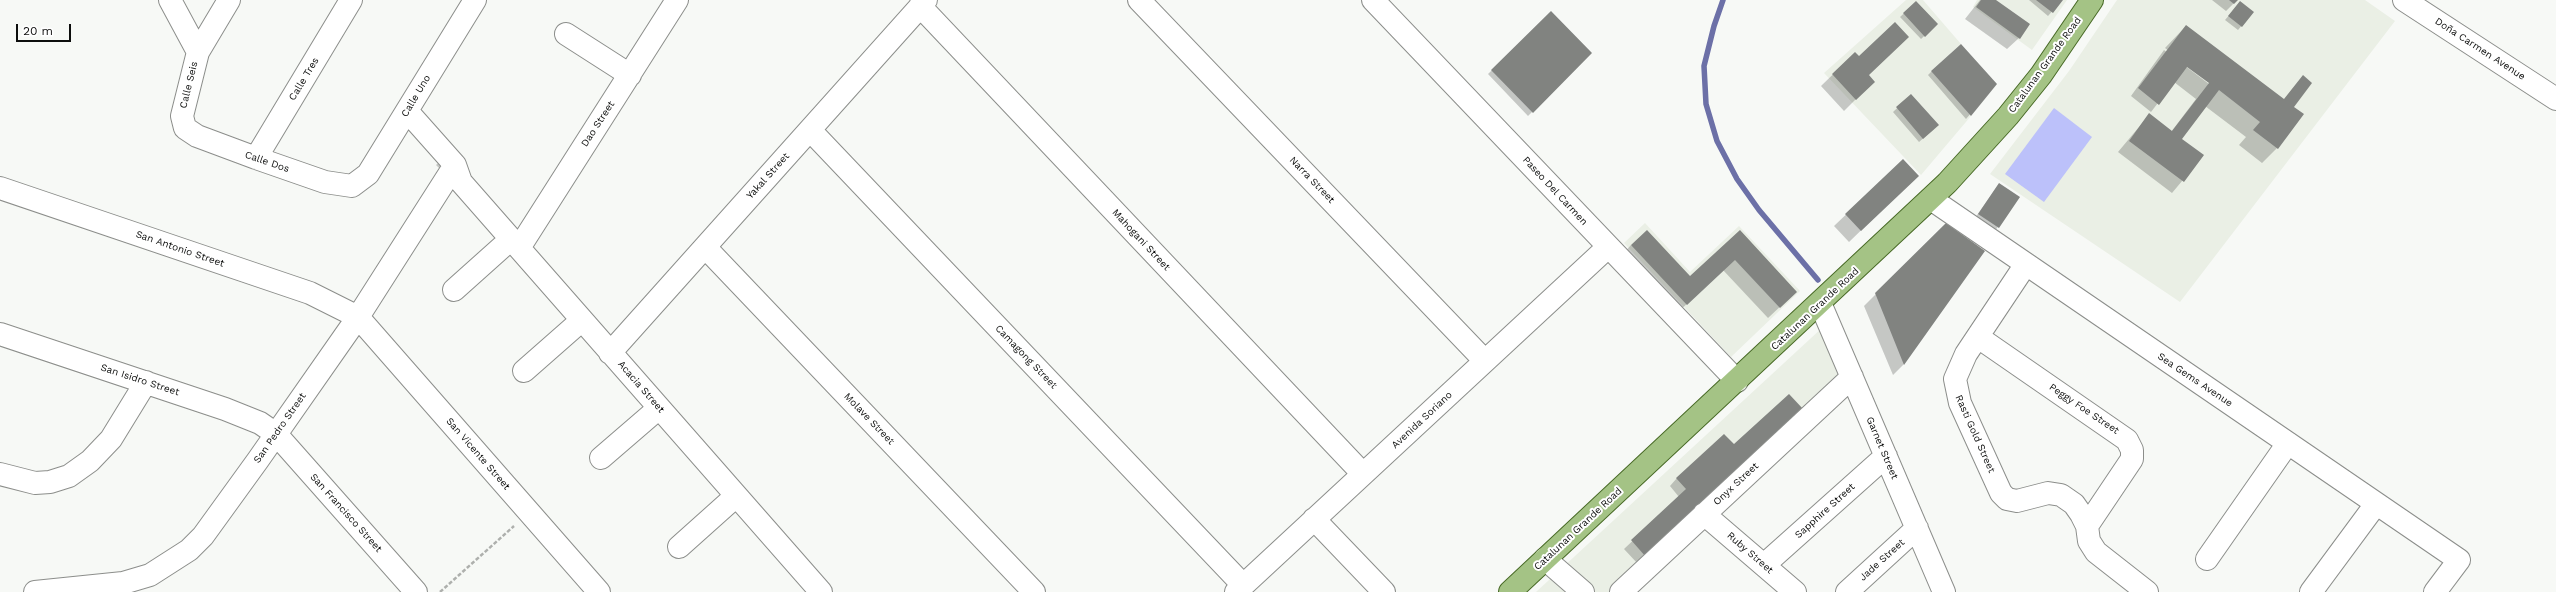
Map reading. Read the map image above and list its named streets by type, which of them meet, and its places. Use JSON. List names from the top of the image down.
{
  "streets": {
    "main road": ["Catalunan Grande Road"],
    "street": [
      "Doña Carmen Avenue",
      "Calle Tres",
      "Calle Seis",
      "Calle Uno",
      "Dao Street",
      "Calle Dos",
      "Yakal Street",
      "Narra Street",
      "Paseo Del Carmen",
      "Mahogani Street",
      "San Antonio Street",
      "Camagong Street",
      "San Isidro Street",
      "Sea Gems Avenue",
      "Acacia Street",
      "Peggy Foe Street",
      "Molave Street",
      "Avenida Soriano",
      "San Pedro Street",
      "Rasti Gold Street",
      "Garnet Street",
      "San Vicente Street",
      "Onyx Street",
      "Sapphire Street",
      "San Francisco Street",
      "Ruby Street",
      "Jade Street"
    ]
  },
  "crossings": [
    ["Catalunan Grande Road", "Paseo Del Carmen"],
    ["Catalunan Grande Road", "Sea Gems Avenue"],
    ["Catalunan Grande Road", "Garnet Street"],
    ["Calle Tres", "Calle Dos"],
    ["Calle Seis", "Calle Dos"],
    ["Calle Uno", "Calle Dos"],
    ["Calle Uno", "Acacia Street"],
    ["Dao Street", "Acacia Street"],
    ["Yakal Street", "Mahogani Street"],
    ["Yakal Street", "Camagong Street"],
    ["Yakal Street", "Acacia Street"],
    ["Yakal Street", "Molave Street"],
    ["Narra Street", "Avenida Soriano"],
    ["Paseo Del Carmen", "Avenida Soriano"],
    ["Mahogani Street", "Avenida Soriano"],
    ["San Antonio Street", "San Pedro Street"],
    ["San Antonio Street", "San Vicente Street"],
    ["Camagong Street", "Avenida Soriano"],
    ["San Isidro Street", "San Pedro Street"],
    ["San Isidro Street", "San Francisco Street"],
    ["Sea Gems Avenue", "Rasti Gold Street"],
    ["Acacia Street", "San Pedro Street"],
    ["Peggy Foe Street", "Rasti Gold Street"],
    ["San Pedro Street", "San Vicente Street"],
    ["San Pedro Street", "San Francisco Street"],
    ["Garnet Street", "Onyx Street"],
    ["Garnet Street", "Sapphire Street"],
    ["Garnet Street", "Jade Street"],
    ["Onyx Street", "Ruby Street"],
    ["Sapphire Street", "Ruby Street"]
  ],
  "scale_bar": "20 m"
}
